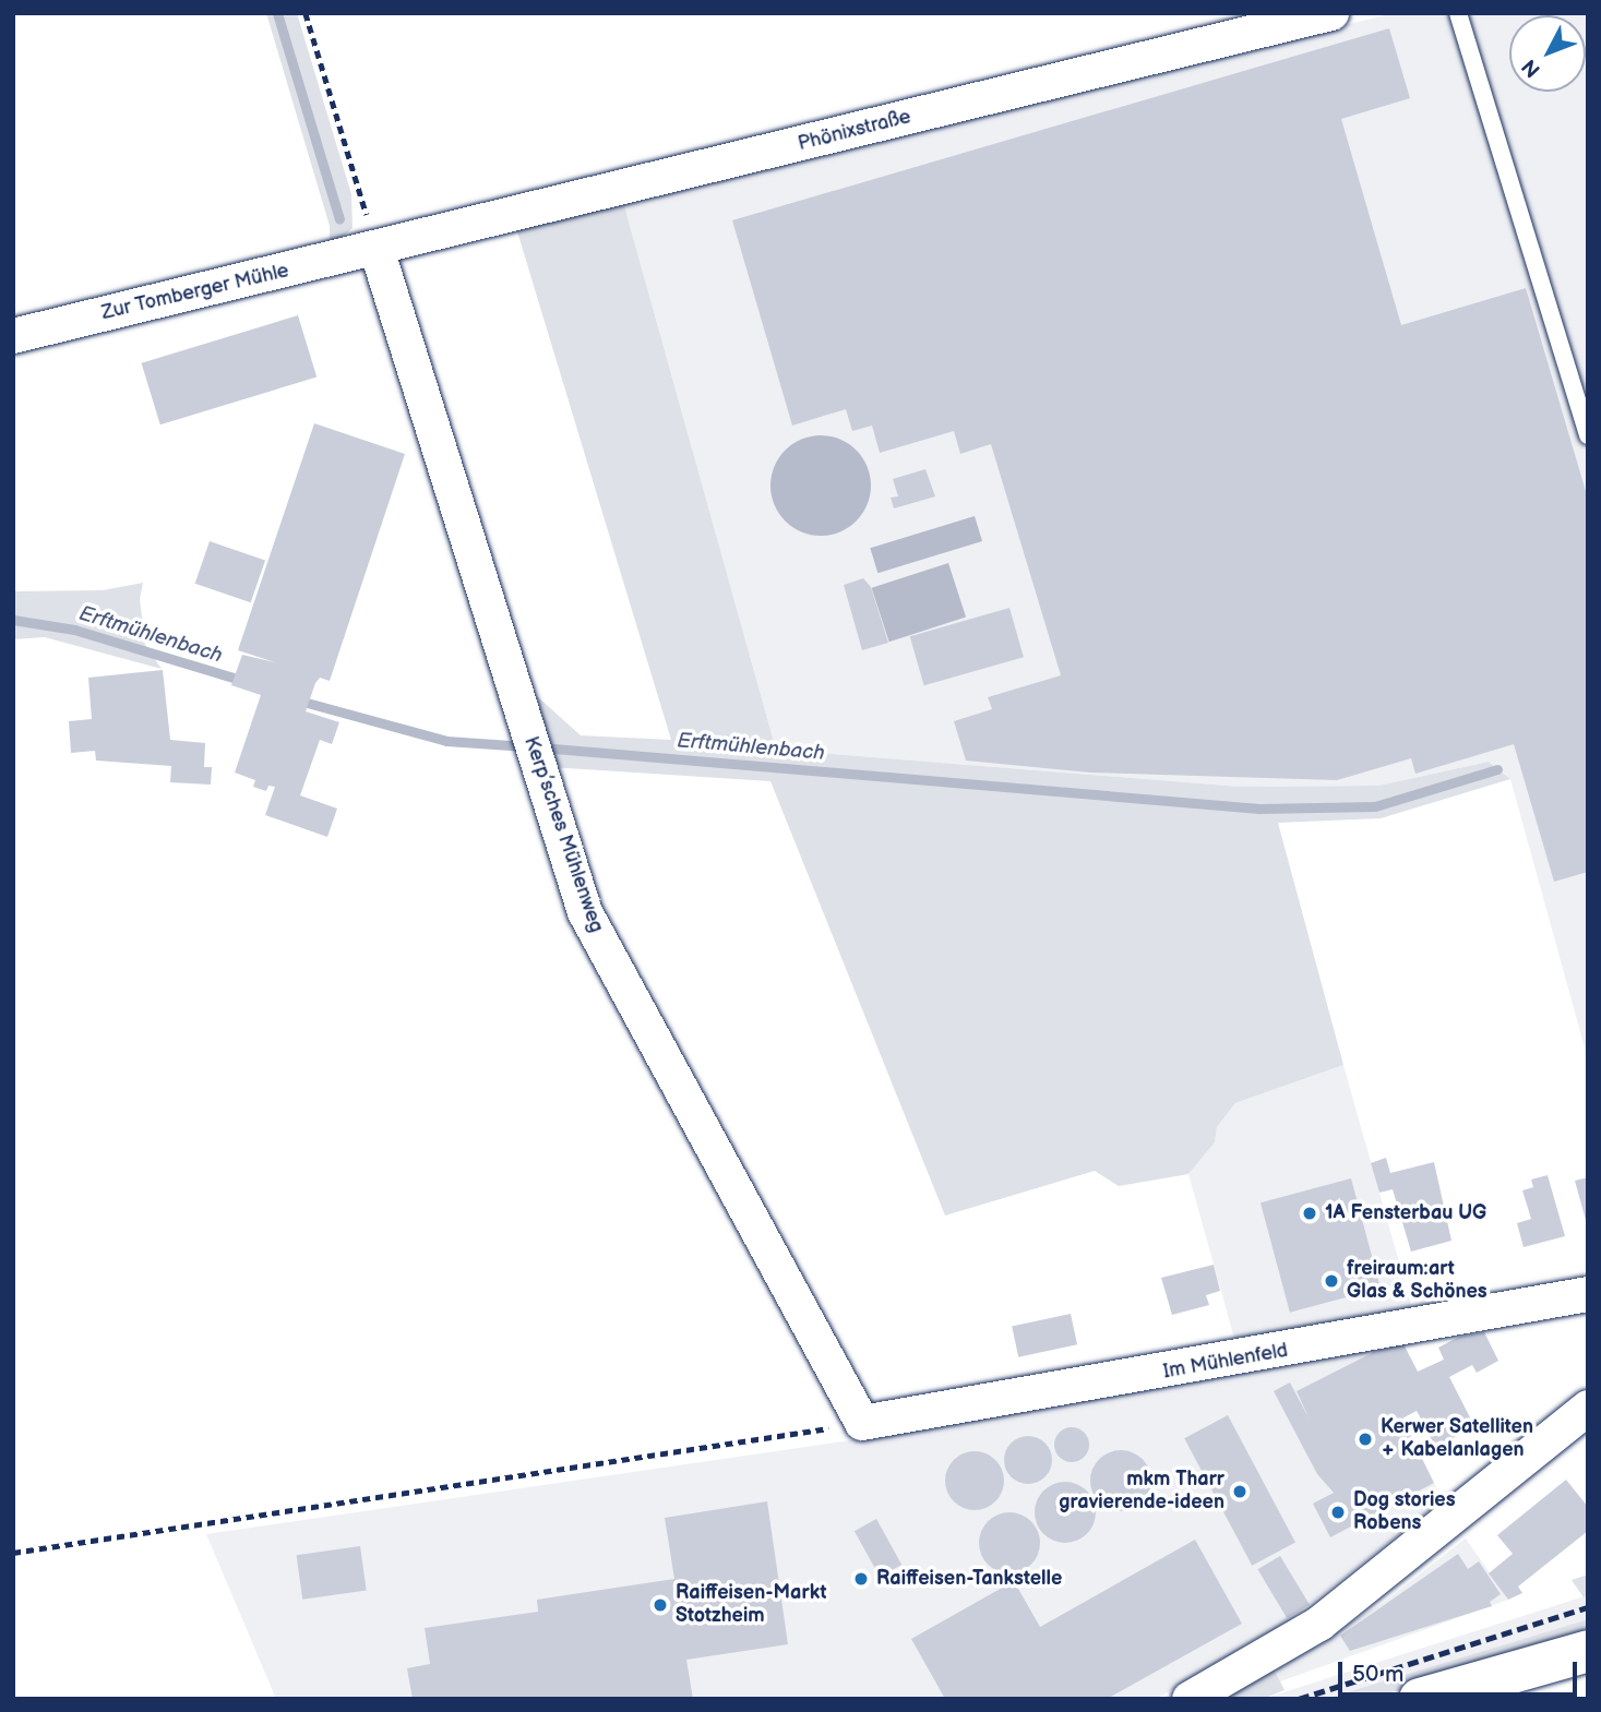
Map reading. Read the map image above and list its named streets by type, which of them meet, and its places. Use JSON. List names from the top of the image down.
{
  "streets": {
    "street": [
      "Phönixstraße",
      "Zur Tomberger Mühle",
      "Kerp’sches Mühlenweg",
      "Im Mühlenfeld"
    ]
  },
  "crossings": [
    ["Phönixstraße", "Zur Tomberger Mühle"],
    ["Phönixstraße", "Kerp’sches Mühlenweg"],
    ["Zur Tomberger Mühle", "Kerp’sches Mühlenweg"],
    ["Kerp’sches Mühlenweg", "Im Mühlenfeld"]
  ],
  "water": ["Erftmühlenbach"],
  "places": [
    "1A Fensterbau UG",
    "freiraum:art Glas & Schönes",
    "Kerwer Satelliten + Kabelanlagen",
    "mkm Tharr gravierende-ideen",
    "Dog stories Robens",
    "Raiffeisen-Tankstelle",
    "Raiffeisen-Markt Stotzheim"
  ],
  "scale_bar": "50 m",
  "north": "bottom left"
}
